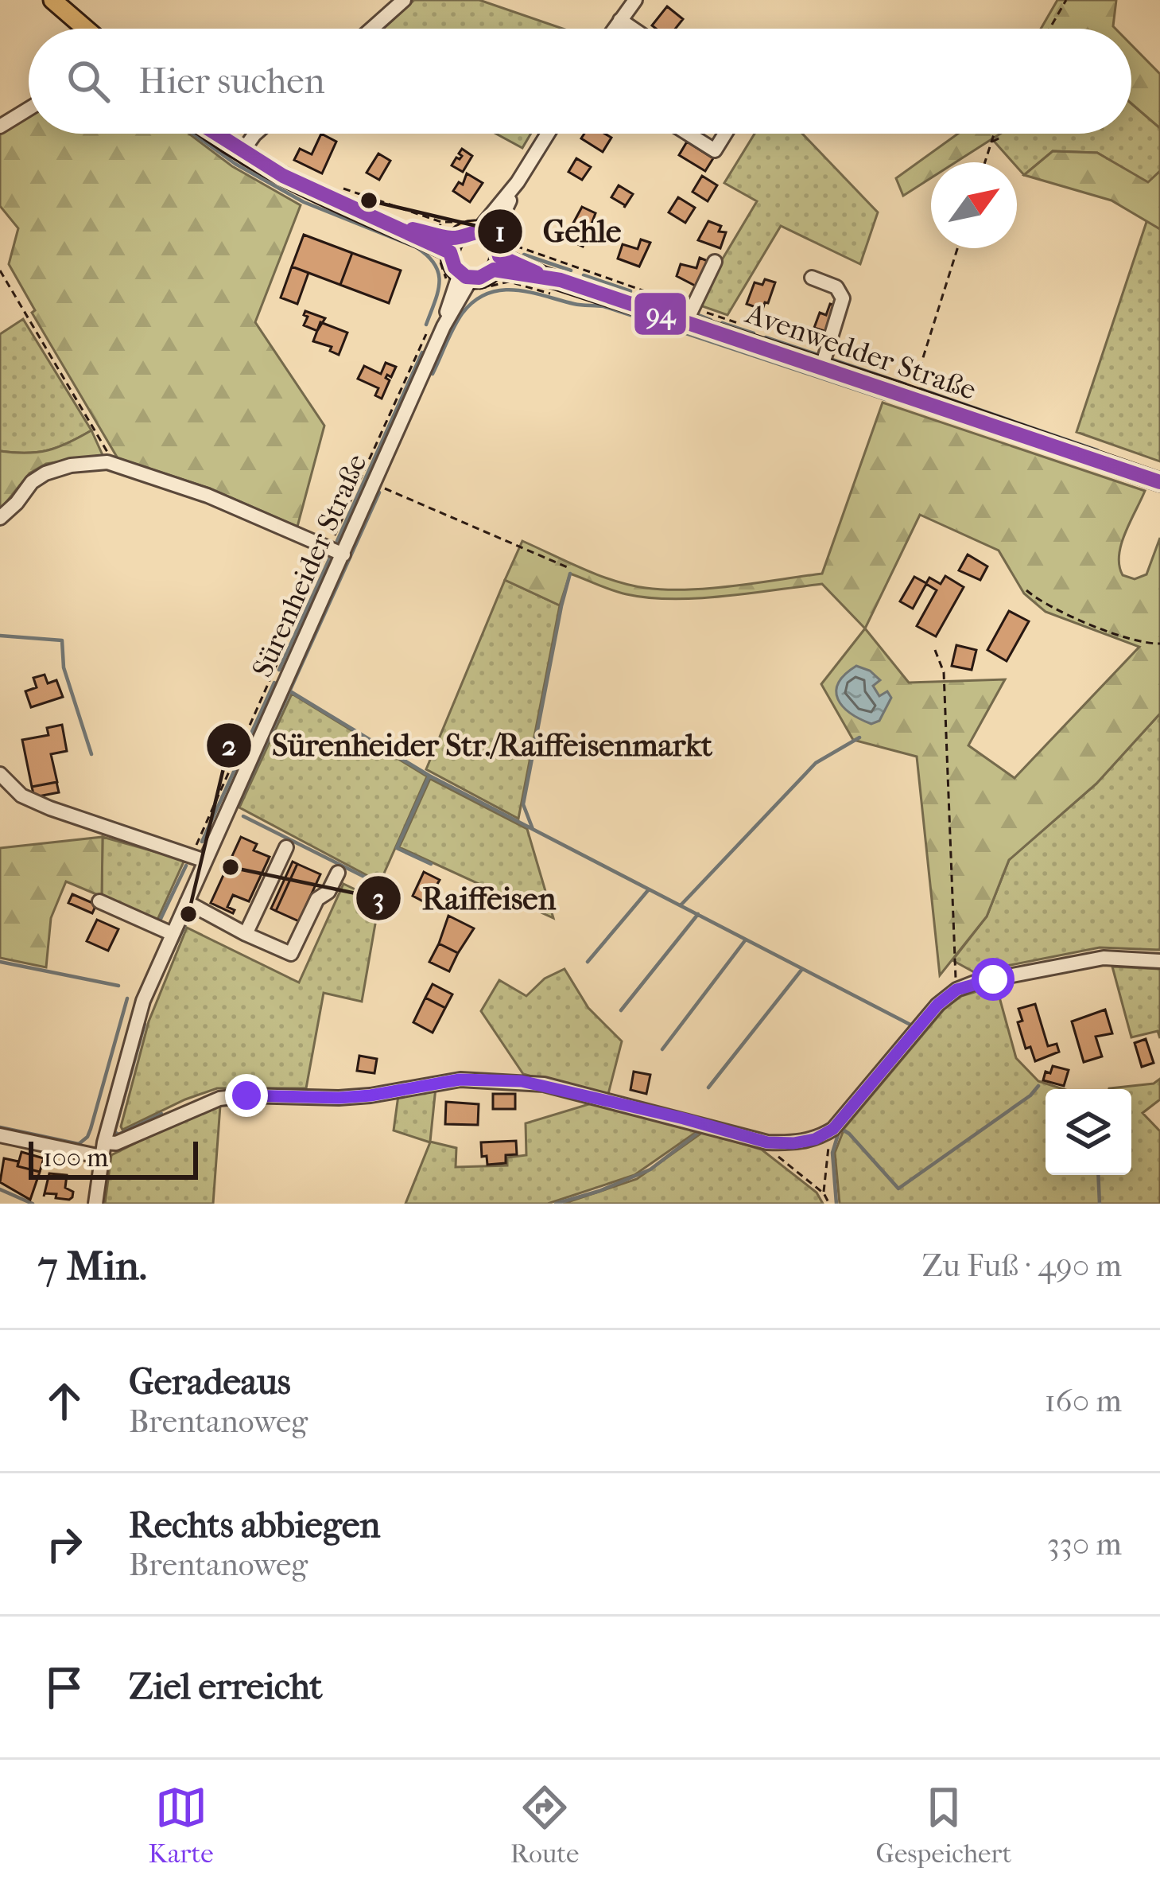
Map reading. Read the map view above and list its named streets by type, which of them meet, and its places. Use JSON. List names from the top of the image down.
{
  "streets": {
    "main road": ["Avenwedder Straße"],
    "street": ["Sürenheider Straße"]
  },
  "crossings": [
    ["Avenwedder Straße", "Sürenheider Straße"]
  ],
  "places": ["Gehle", "Raiffeisen", "Sürenheider Str./Raiffeisenmarkt"],
  "lines": ["transit line 94"],
  "scale_bar": "100 m",
  "north": "top right",
  "page": {
    "search": "Hier suchen",
    "scale": "100 m",
    "heading": ["7 Min.", "Zu Fuß · 490 m"],
    "list": [
      ["Geradeaus", "Brentanoweg", "160 m"],
      ["Rechts abbiegen", "Brentanoweg", "330 m"],
      "Ziel erreicht"
    ],
    "nav": ["Karte", "Route", "Gespeichert"]
  }
}
